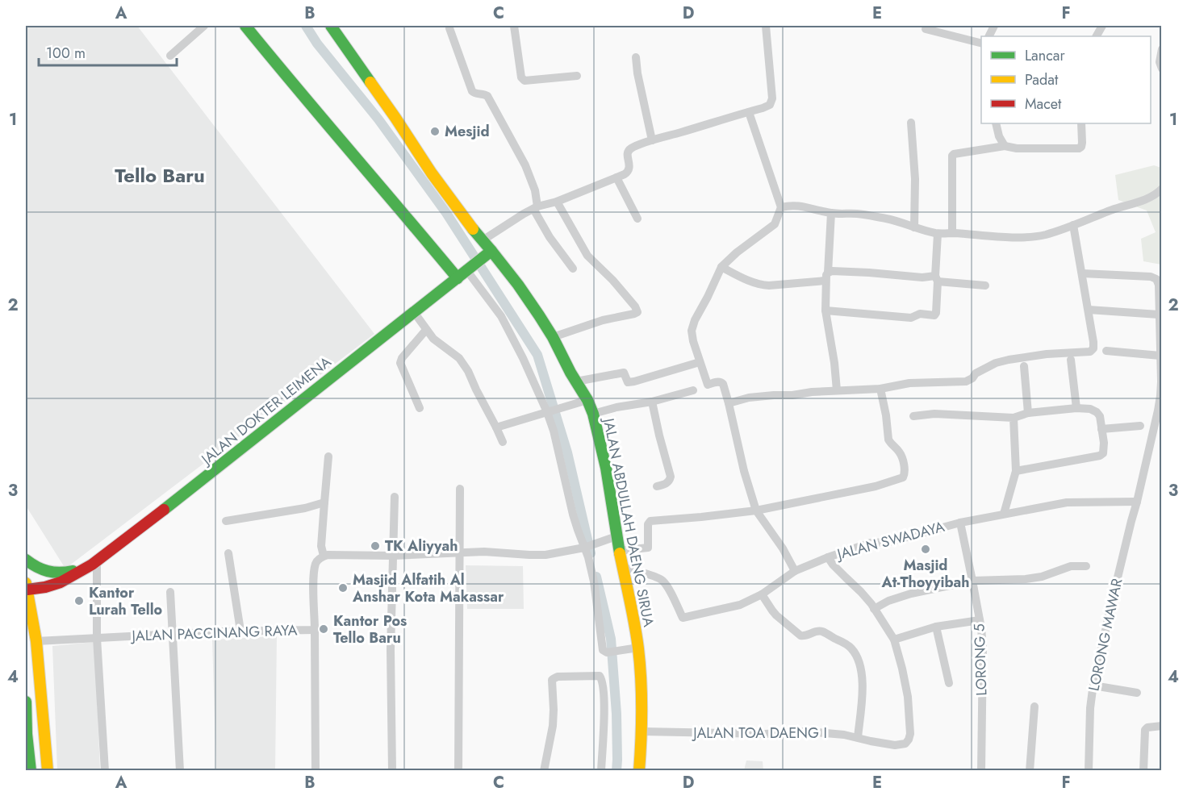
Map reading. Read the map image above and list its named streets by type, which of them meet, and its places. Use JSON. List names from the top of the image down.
{
  "streets": {
    "main road": ["JALAN DOKTER LEIMENA", "JALAN ABDULLAH DAENG SIRUA"],
    "street": [
      "JALAN SWADAYA",
      "JALAN PACCINANG RAYA",
      "LORONG MAWAR",
      "LORONG 5",
      "JALAN TOA DAENG I"
    ]
  },
  "crossings": [
    ["JALAN DOKTER LEIMENA", "JALAN ABDULLAH DAENG SIRUA"],
    ["JALAN ABDULLAH DAENG SIRUA", "JALAN SWADAYA"],
    ["JALAN ABDULLAH DAENG SIRUA", "JALAN TOA DAENG I"],
    ["JALAN SWADAYA", "LORONG MAWAR"],
    ["JALAN SWADAYA", "LORONG 5"]
  ],
  "districts": ["Tello Baru"],
  "places": [
    "Mesjid",
    "TK Aliyyah",
    "Masjid At-Thoyyibah",
    "Masjid Alfatih Al Anshar Kota Makassar",
    "Kantor Lurah Tello",
    "Kantor Pos Tello Baru"
  ],
  "legend": ["Lancar", "Padat", "Macet"],
  "scale_bar": "100 m",
  "grid": {
    "columns": [
      "A",
      "B",
      "C",
      "D",
      "E",
      "F"
    ],
    "rows": [
      "1",
      "2",
      "3",
      "4"
    ]
  }
}
